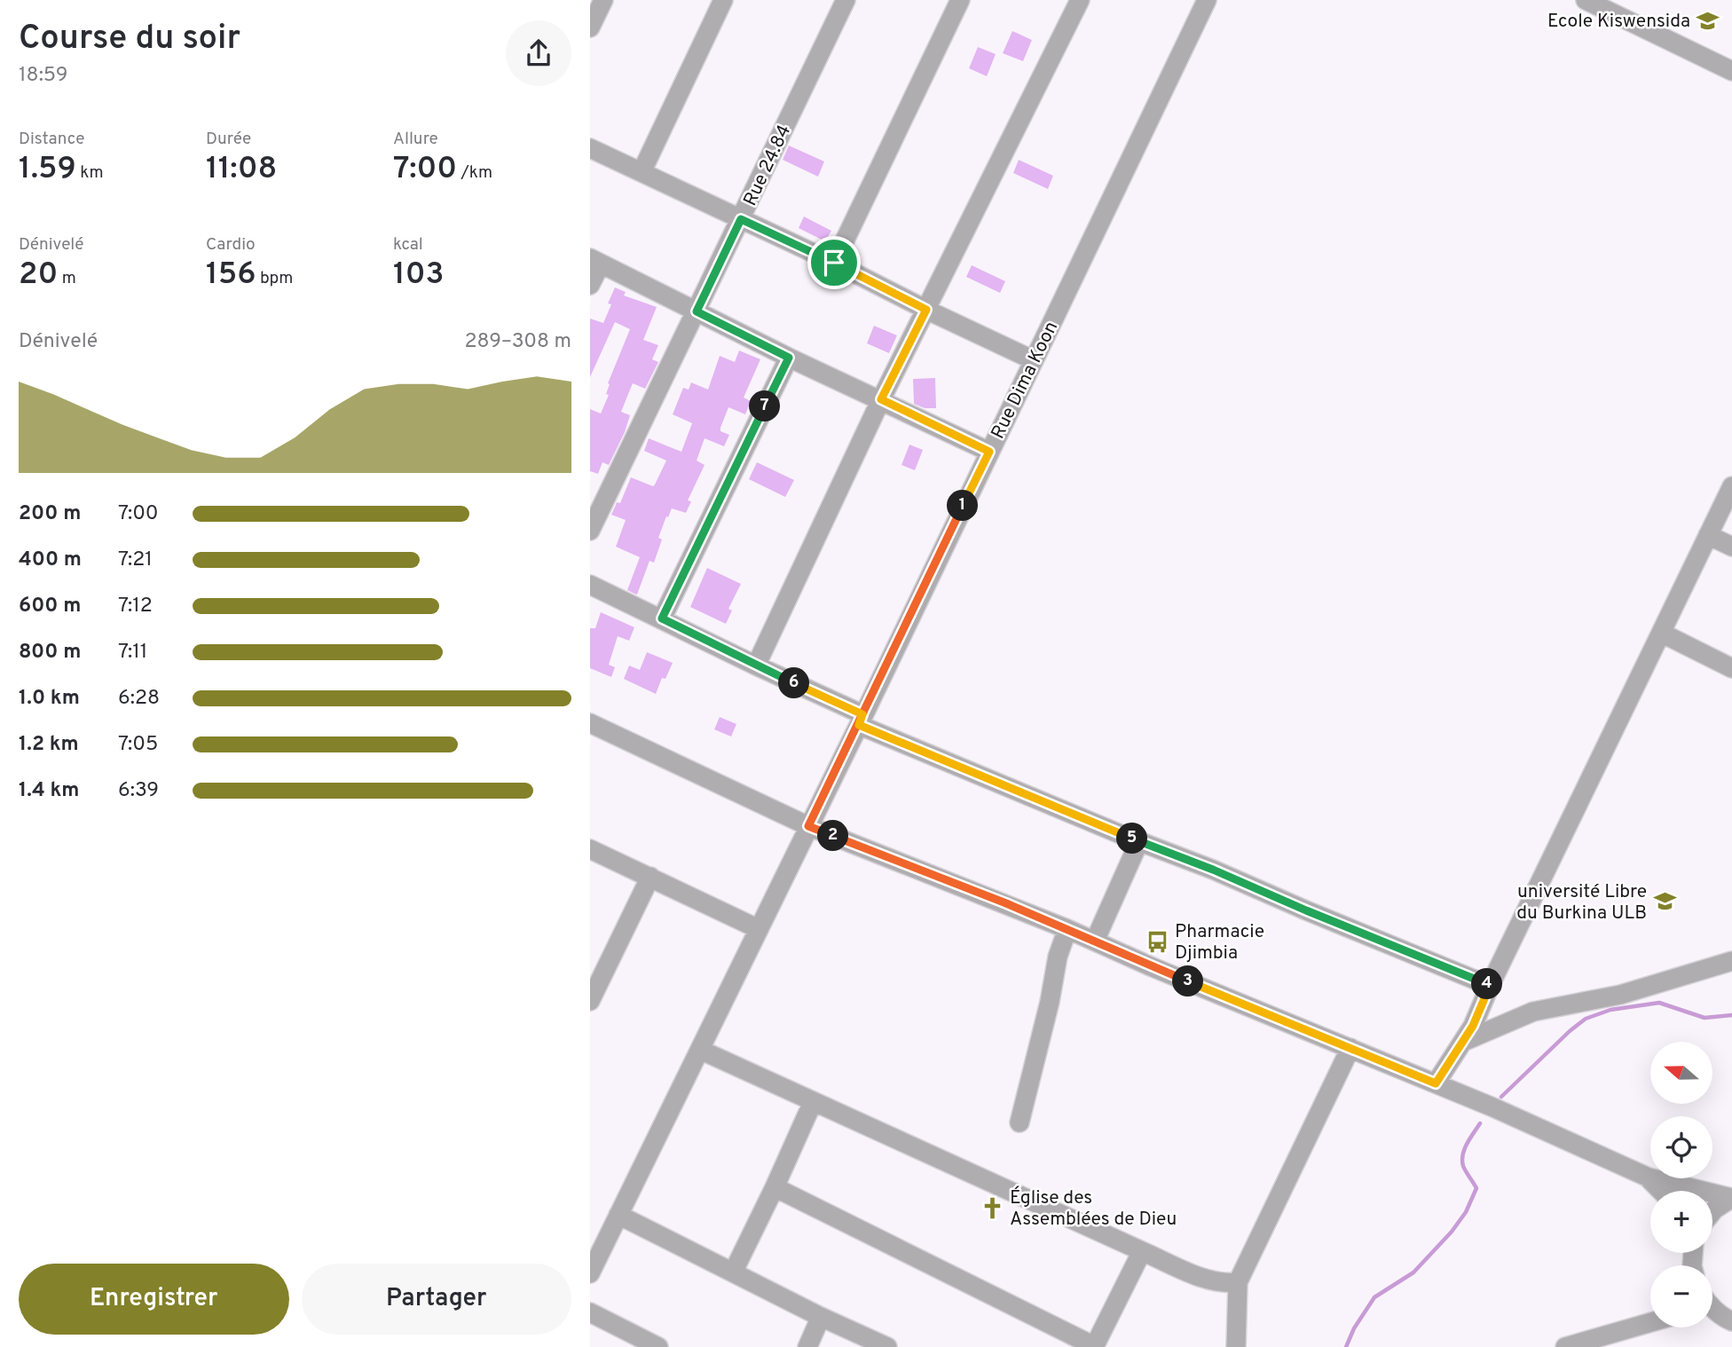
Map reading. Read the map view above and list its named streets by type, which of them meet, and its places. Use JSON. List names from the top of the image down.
{
  "streets": {
    "street": ["Rue 24.84", "Rue Dima Koon"]
  },
  "places": {
    "school or university": ["Ecole Kiswensida", "université Libre du Burkina ULB"],
    "bus stop": ["Pharmacie Djimbia"],
    "church": ["Église des Assemblées de Dieu"]
  },
  "north": "left",
  "page": {
    "heading": ["Course du soir", "18:59"],
    "stats": [
      ["Distance", "1.59 km"],
      ["Durée", "11:08"],
      ["Allure", "7:00 /km"],
      ["Dénivelé", "20 m"],
      ["Cardio", "156 bpm"],
      ["kcal", "103"]
    ],
    "chart": ["Dénivelé", "289–308 m"],
    "pins": [
      "7",
      "1",
      "6",
      "2",
      "5",
      "3",
      "4"
    ],
    "list": [
      {
        "name": "200 m",
        "note": "7:00"
      },
      {
        "name": "400 m",
        "note": "7:21"
      },
      {
        "name": "600 m",
        "note": "7:12"
      },
      {
        "name": "800 m",
        "note": "7:11"
      },
      {
        "name": "1.0 km",
        "note": "6:28"
      },
      {
        "name": "1.2 km",
        "note": "7:05"
      },
      {
        "name": "1.4 km",
        "note": "6:39"
      }
    ],
    "map_buttons": ["+", "−"],
    "buttons": ["Enregistrer", "Partager"]
  }
}
